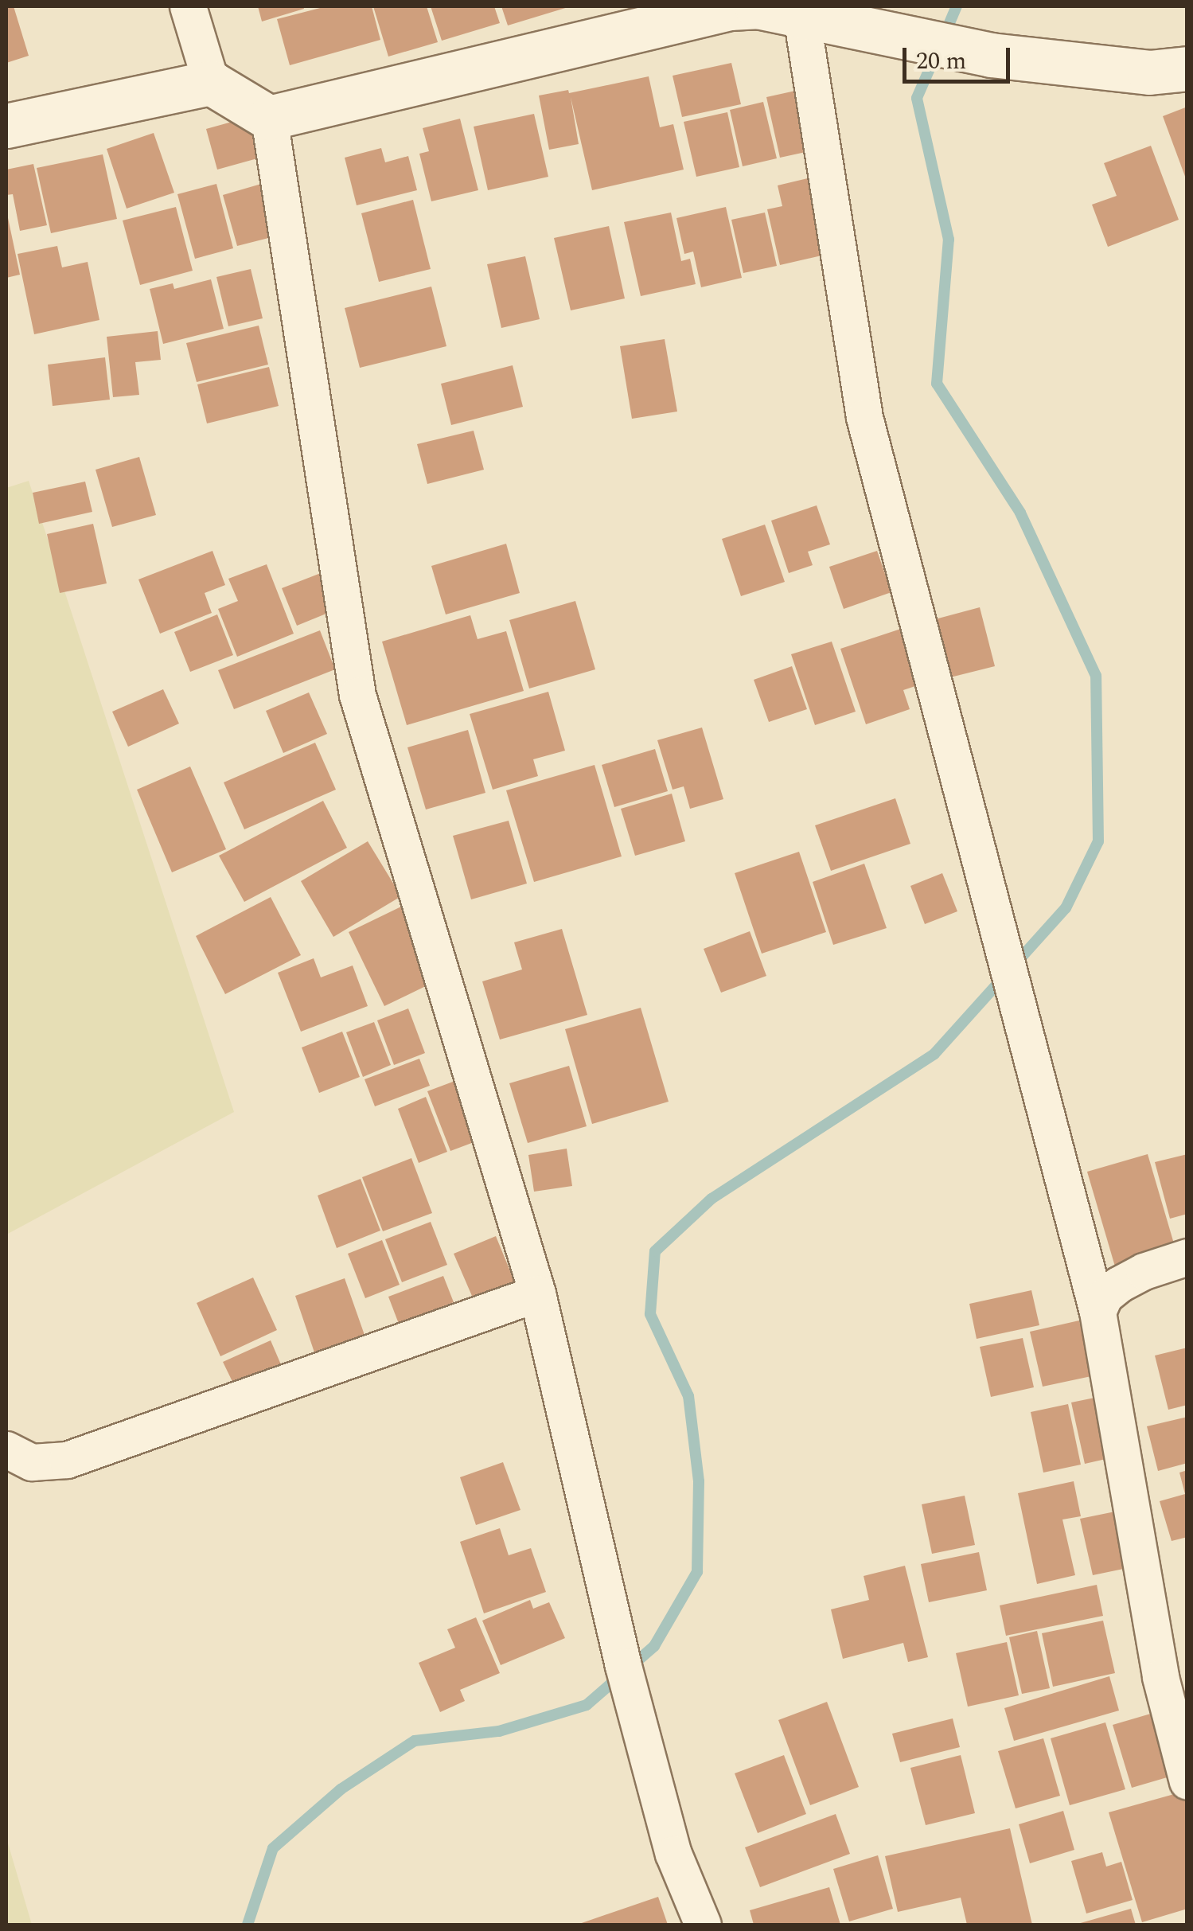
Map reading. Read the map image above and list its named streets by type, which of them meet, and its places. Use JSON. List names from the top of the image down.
{
  "scale_bar": "20 m"
}
